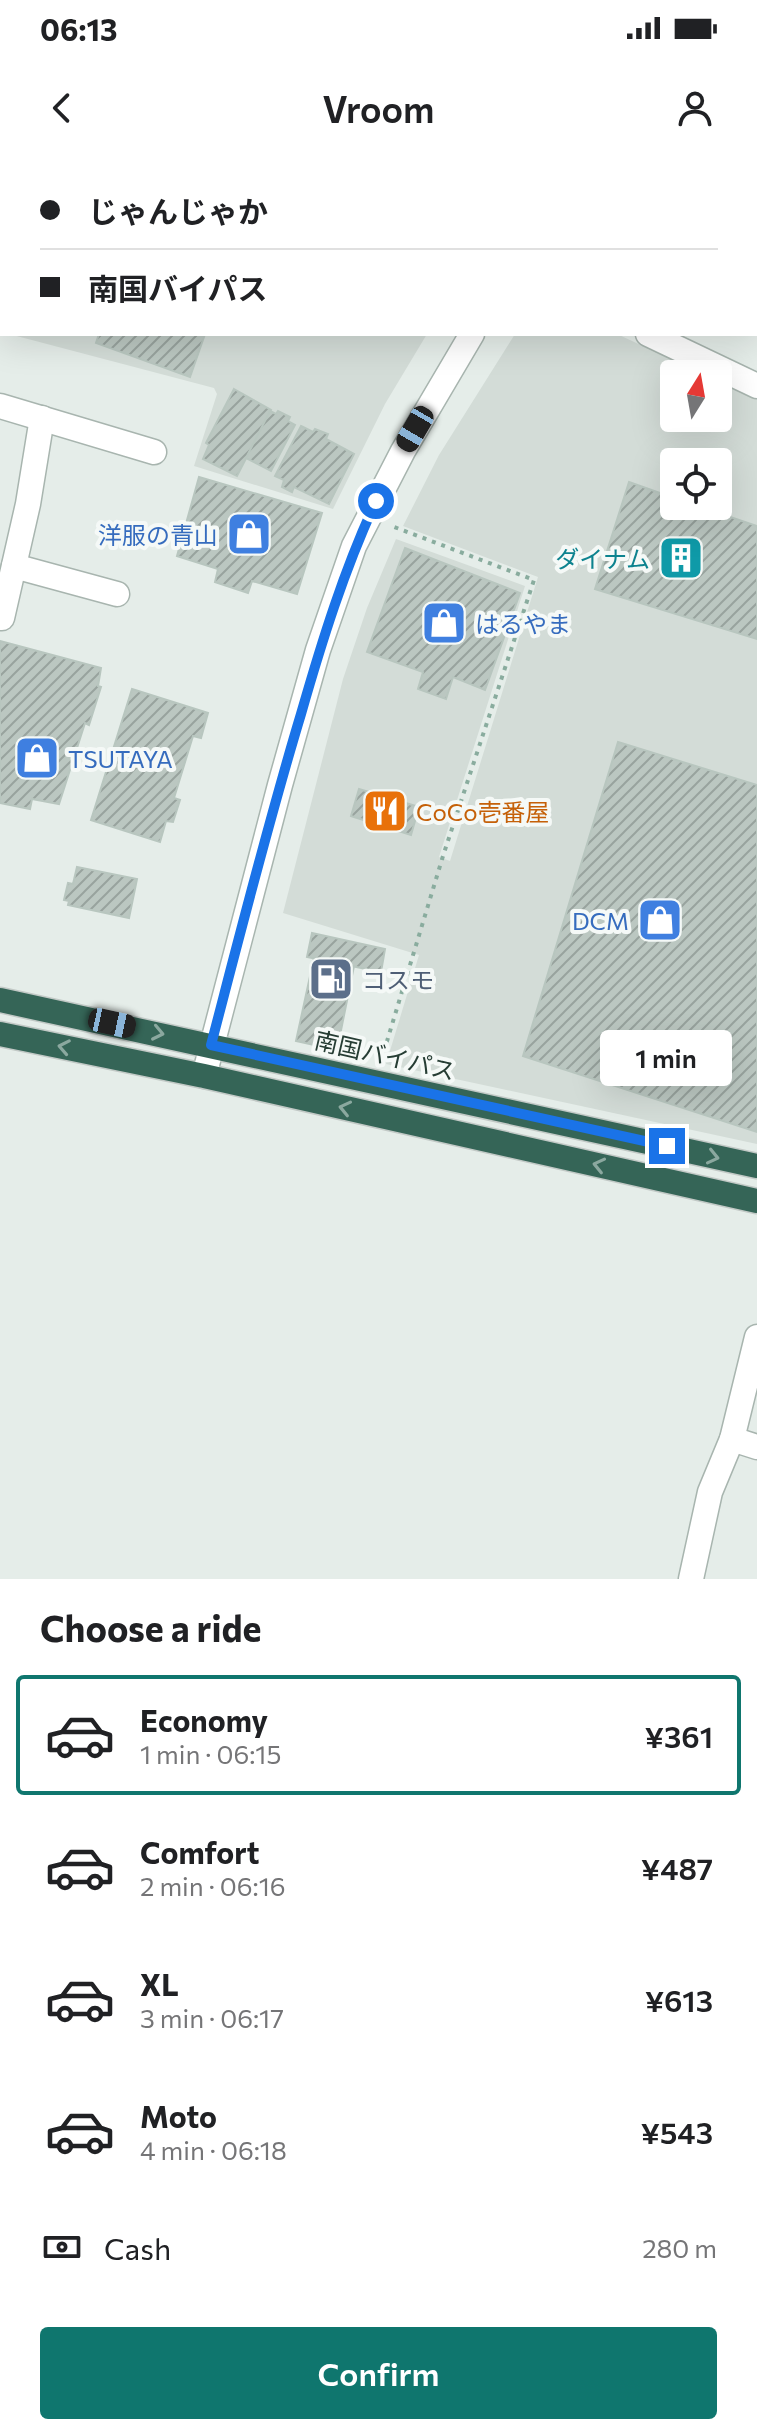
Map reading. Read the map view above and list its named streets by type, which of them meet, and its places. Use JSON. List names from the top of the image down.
{
  "streets": {
    "highway": ["南国バイパス"]
  },
  "places": {
    "shop": [
      "洋服の青山",
      "はるやま",
      "TSUTAYA",
      "DCM"
    ],
    "building": ["ダイナム"],
    "restaurant": ["CoCo壱番屋"],
    "fuel station": ["コスモ"]
  },
  "north": "top",
  "page": {
    "status": "06:13",
    "header": "Vroom",
    "banner": ["じゃんじゃか", "南国バイパス"],
    "bubble": "1 min",
    "heading": "Choose a ride",
    "list": [
      {
        "name": "Economy",
        "note": "1 min · 06:15",
        "value": "¥361"
      },
      {
        "name": "Comfort",
        "note": "2 min · 06:16",
        "value": "¥487"
      },
      {
        "name": "XL",
        "note": "3 min · 06:17",
        "value": "¥613"
      },
      {
        "name": "Moto",
        "note": "4 min · 06:18",
        "value": "¥543"
      }
    ],
    "pay": ["Cash", "280 m"],
    "buttons": "Confirm"
  }
}
